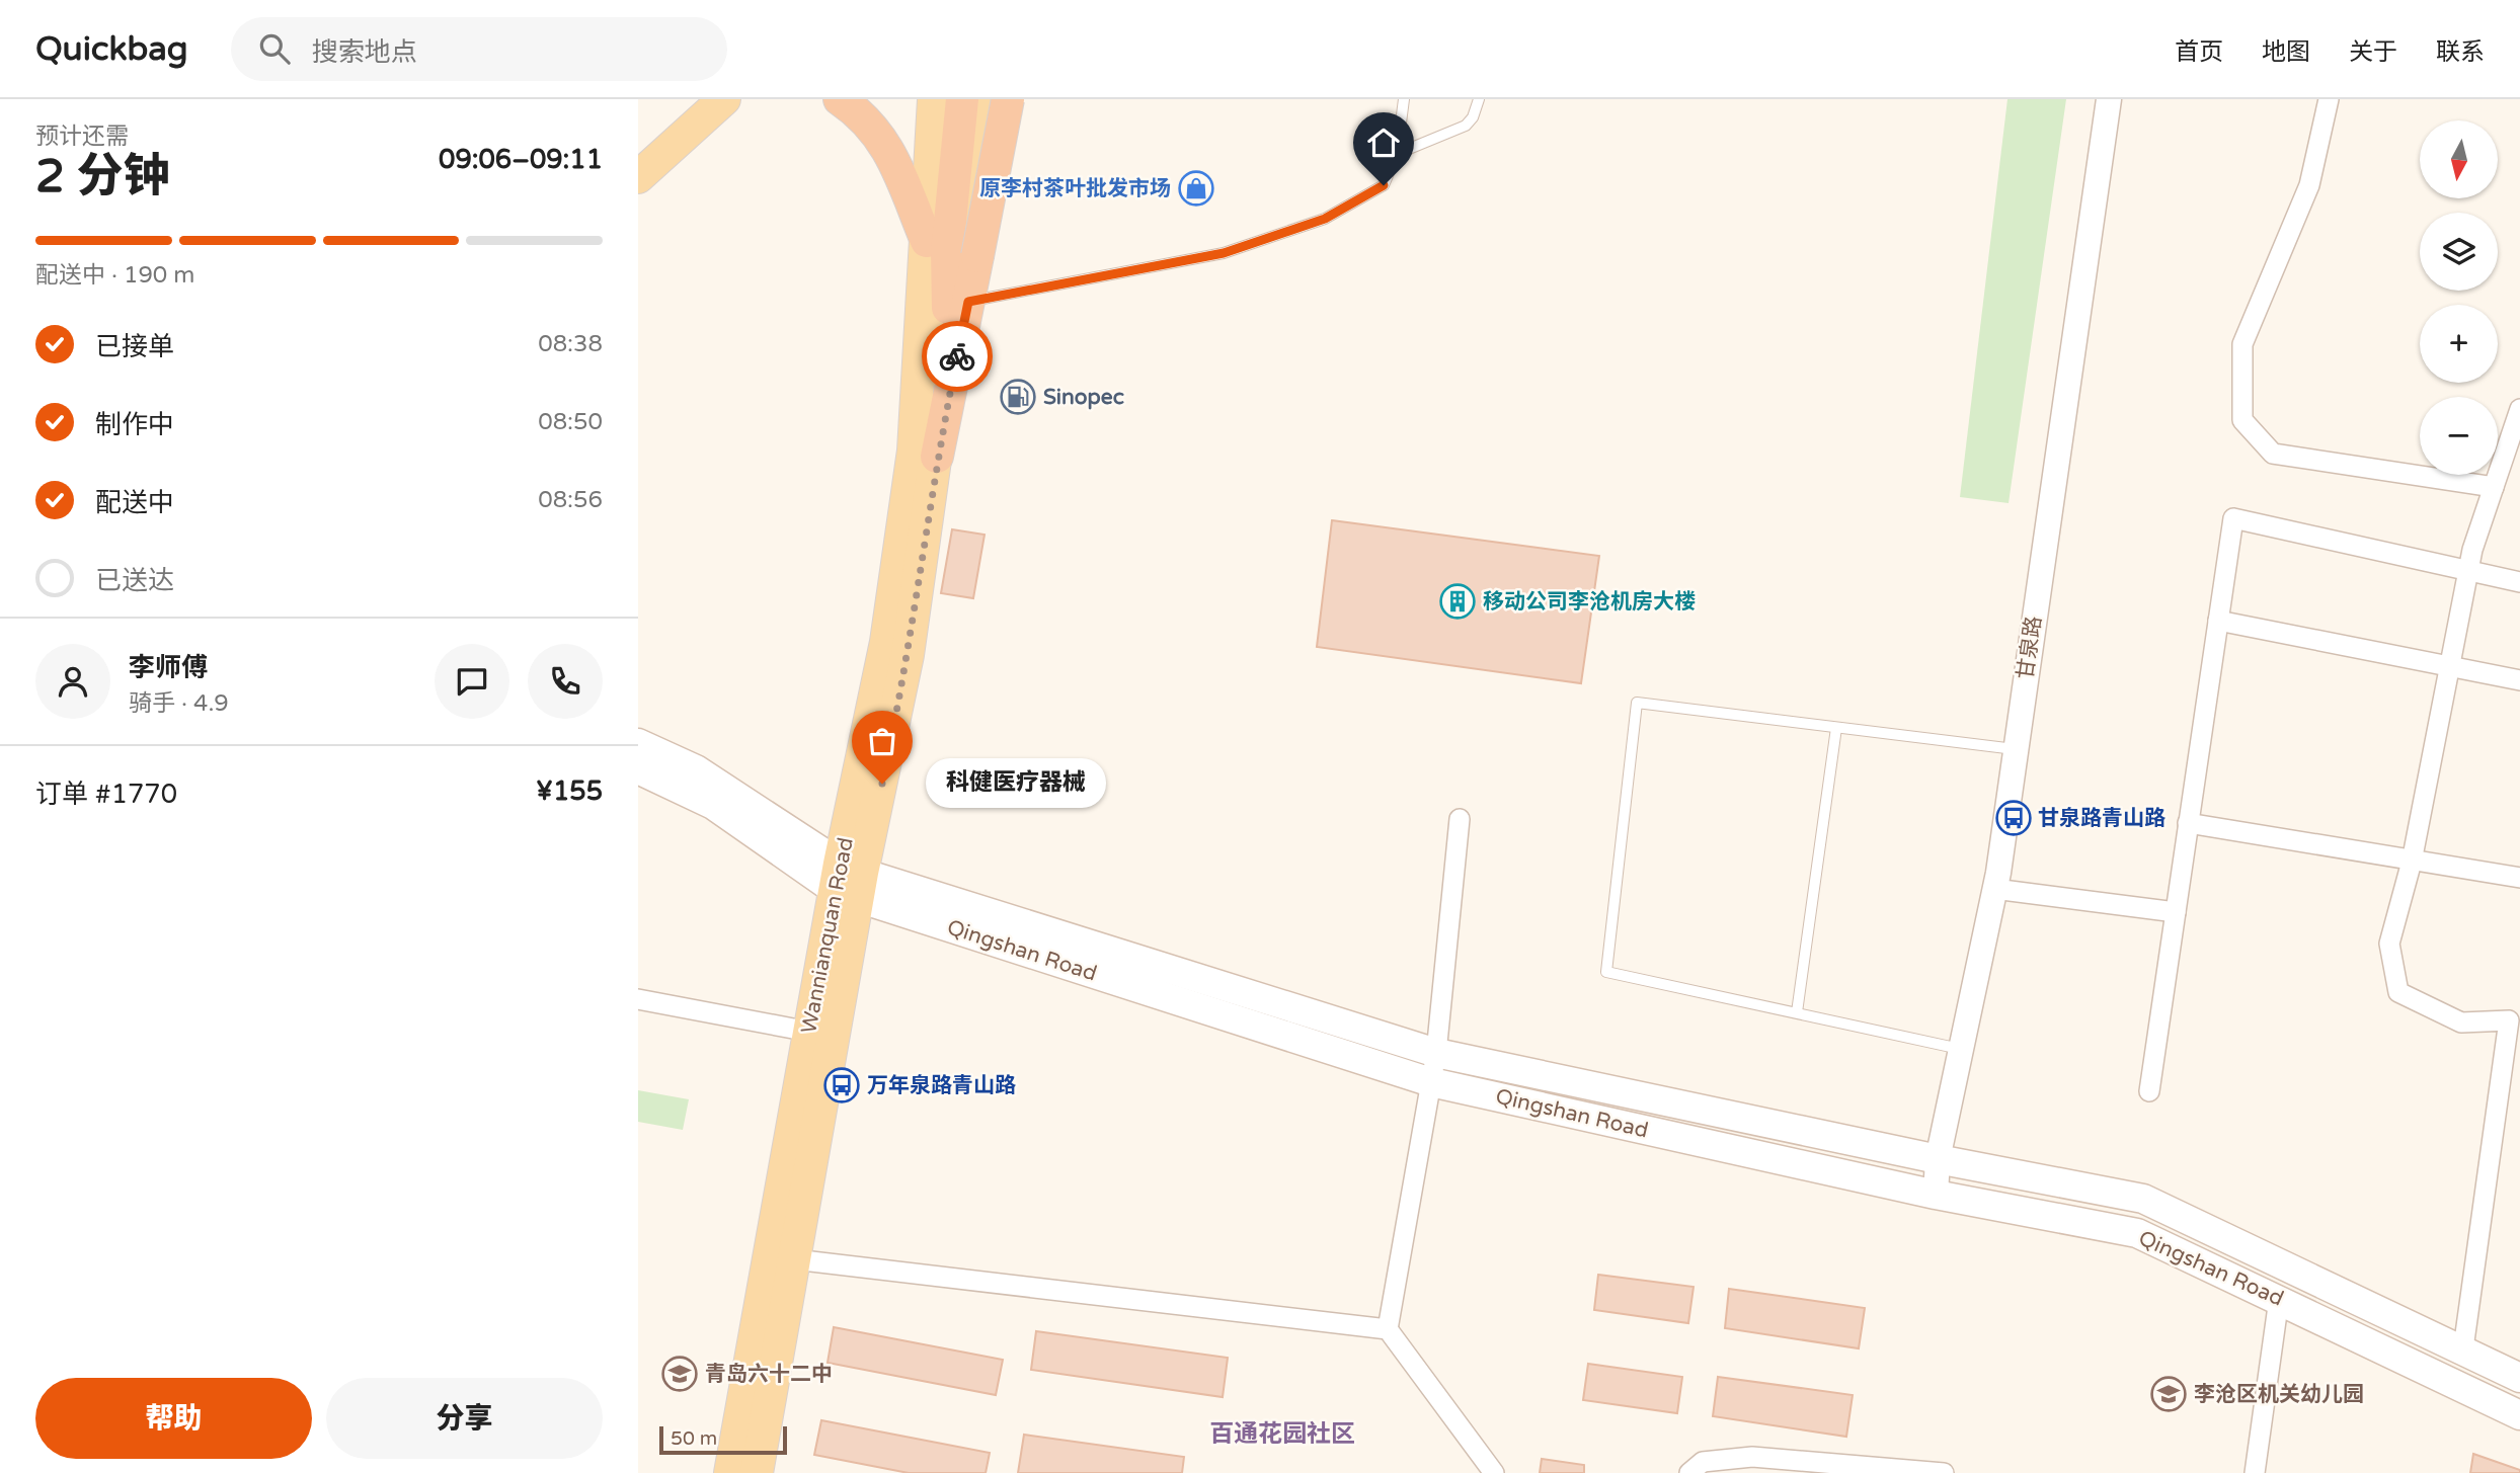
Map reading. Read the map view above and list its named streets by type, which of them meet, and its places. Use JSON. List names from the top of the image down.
{
  "streets": {
    "main road": ["Wannianquan Road", "Qingshan Road"],
    "street": ["甘泉路"]
  },
  "crossings": [
    ["甘泉路", "Qingshan Road"],
    ["Wannianquan Road", "Qingshan Road"]
  ],
  "districts": ["百通花园社区"],
  "places": {
    "shop": ["原李村茶叶批发市场"],
    "fuel station": ["Sinopec"],
    "building": ["移动公司李沧机房大楼"],
    "other": ["科健医疗器械"],
    "bus stop": ["甘泉路青山路", "万年泉路青山路"],
    "school or university": ["青岛六十二中", "李沧区机关幼儿园"]
  },
  "scale_bar": "50 m",
  "north": "bottom",
  "page": {
    "header": "Quickbag",
    "search": "搜索地点",
    "nav": [
      "首页",
      "地图",
      "关于",
      "联系"
    ],
    "heading": ["2 分钟", "预计还需", "09:06–09:11"],
    "panel": [
      "李师傅",
      "骑手 · 4.9",
      "订单 #1770",
      "¥155"
    ],
    "map_buttons": ["+", "−"],
    "bar": "配送中 · 190 m",
    "list": [
      ["已接单", "08:38"],
      ["制作中", "08:50"],
      ["配送中", "08:56"],
      "已送达"
    ],
    "bubble": "科健医疗器械",
    "buttons": ["帮助", "分享"],
    "scale": "50 m"
  }
}
